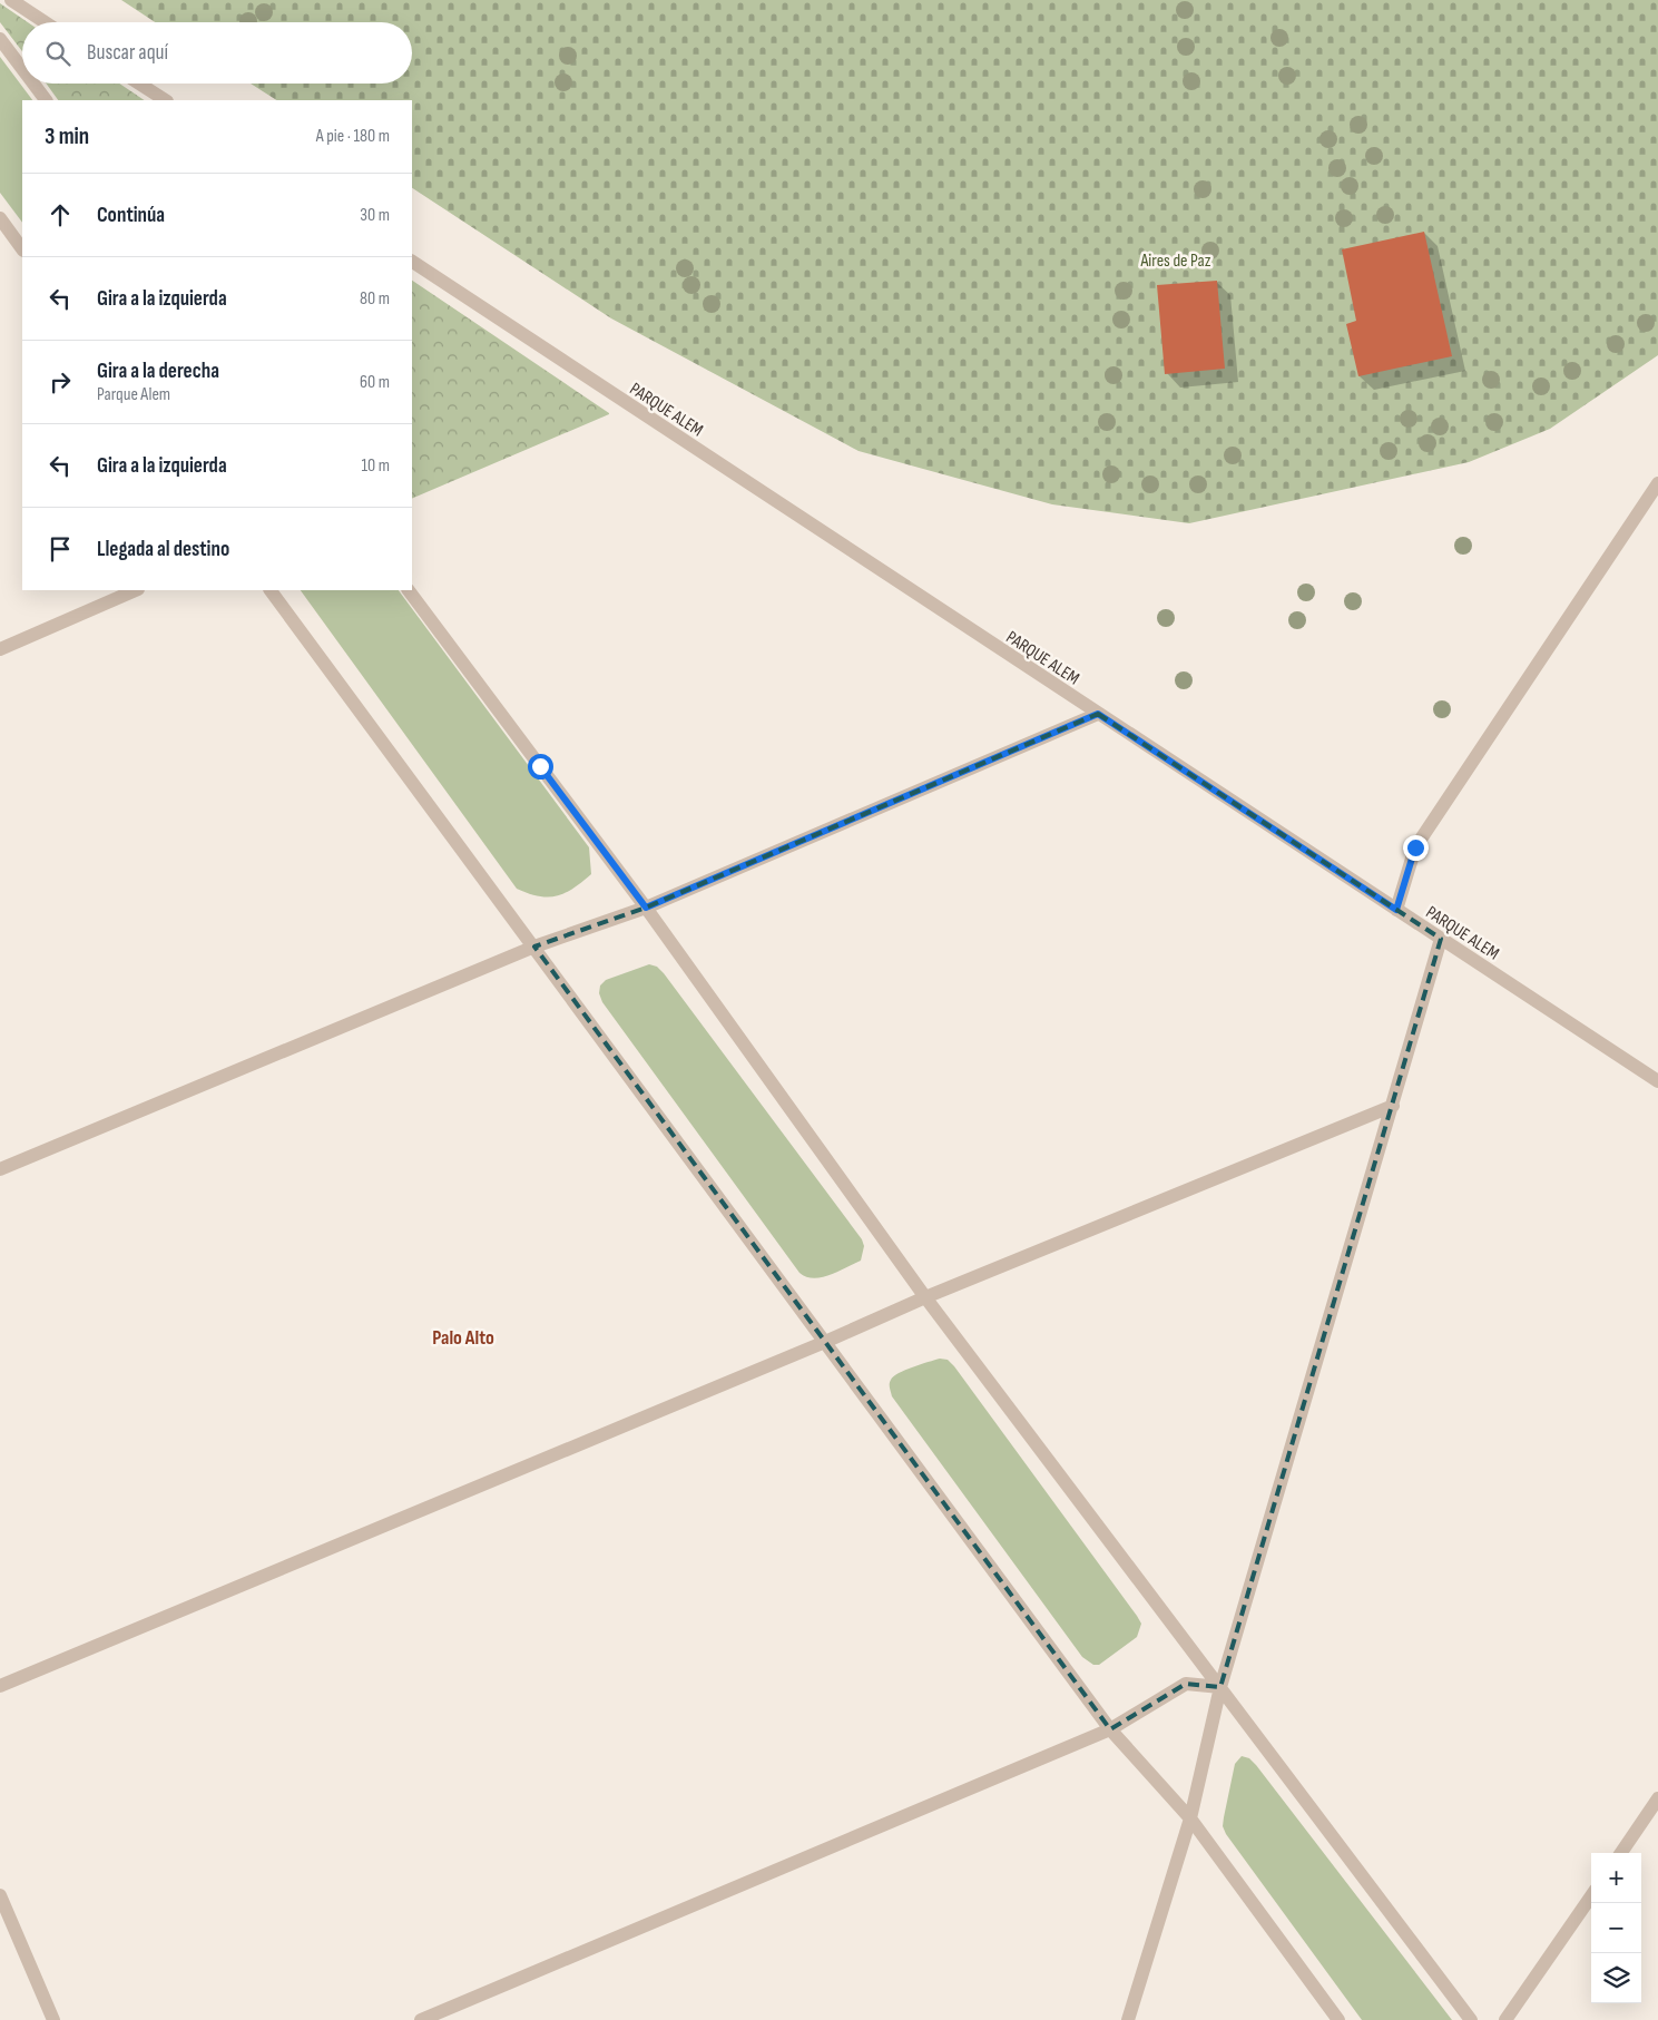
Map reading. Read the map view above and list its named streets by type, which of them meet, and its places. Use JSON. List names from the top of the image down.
{
  "streets": {
    "street": ["PARQUE ALEM"]
  },
  "districts": ["Palo Alto"],
  "parks": ["Aires de Paz"],
  "page": {
    "search": "Buscar aquí",
    "heading": ["3 min", "A pie · 180 m"],
    "list": [
      ["Continúa", "30 m"],
      ["Gira a la izquierda", "80 m"],
      ["Gira a la derecha", "Parque Alem", "60 m"],
      ["Gira a la izquierda", "10 m"],
      "Llegada al destino"
    ],
    "map_buttons": ["+", "−"]
  }
}
